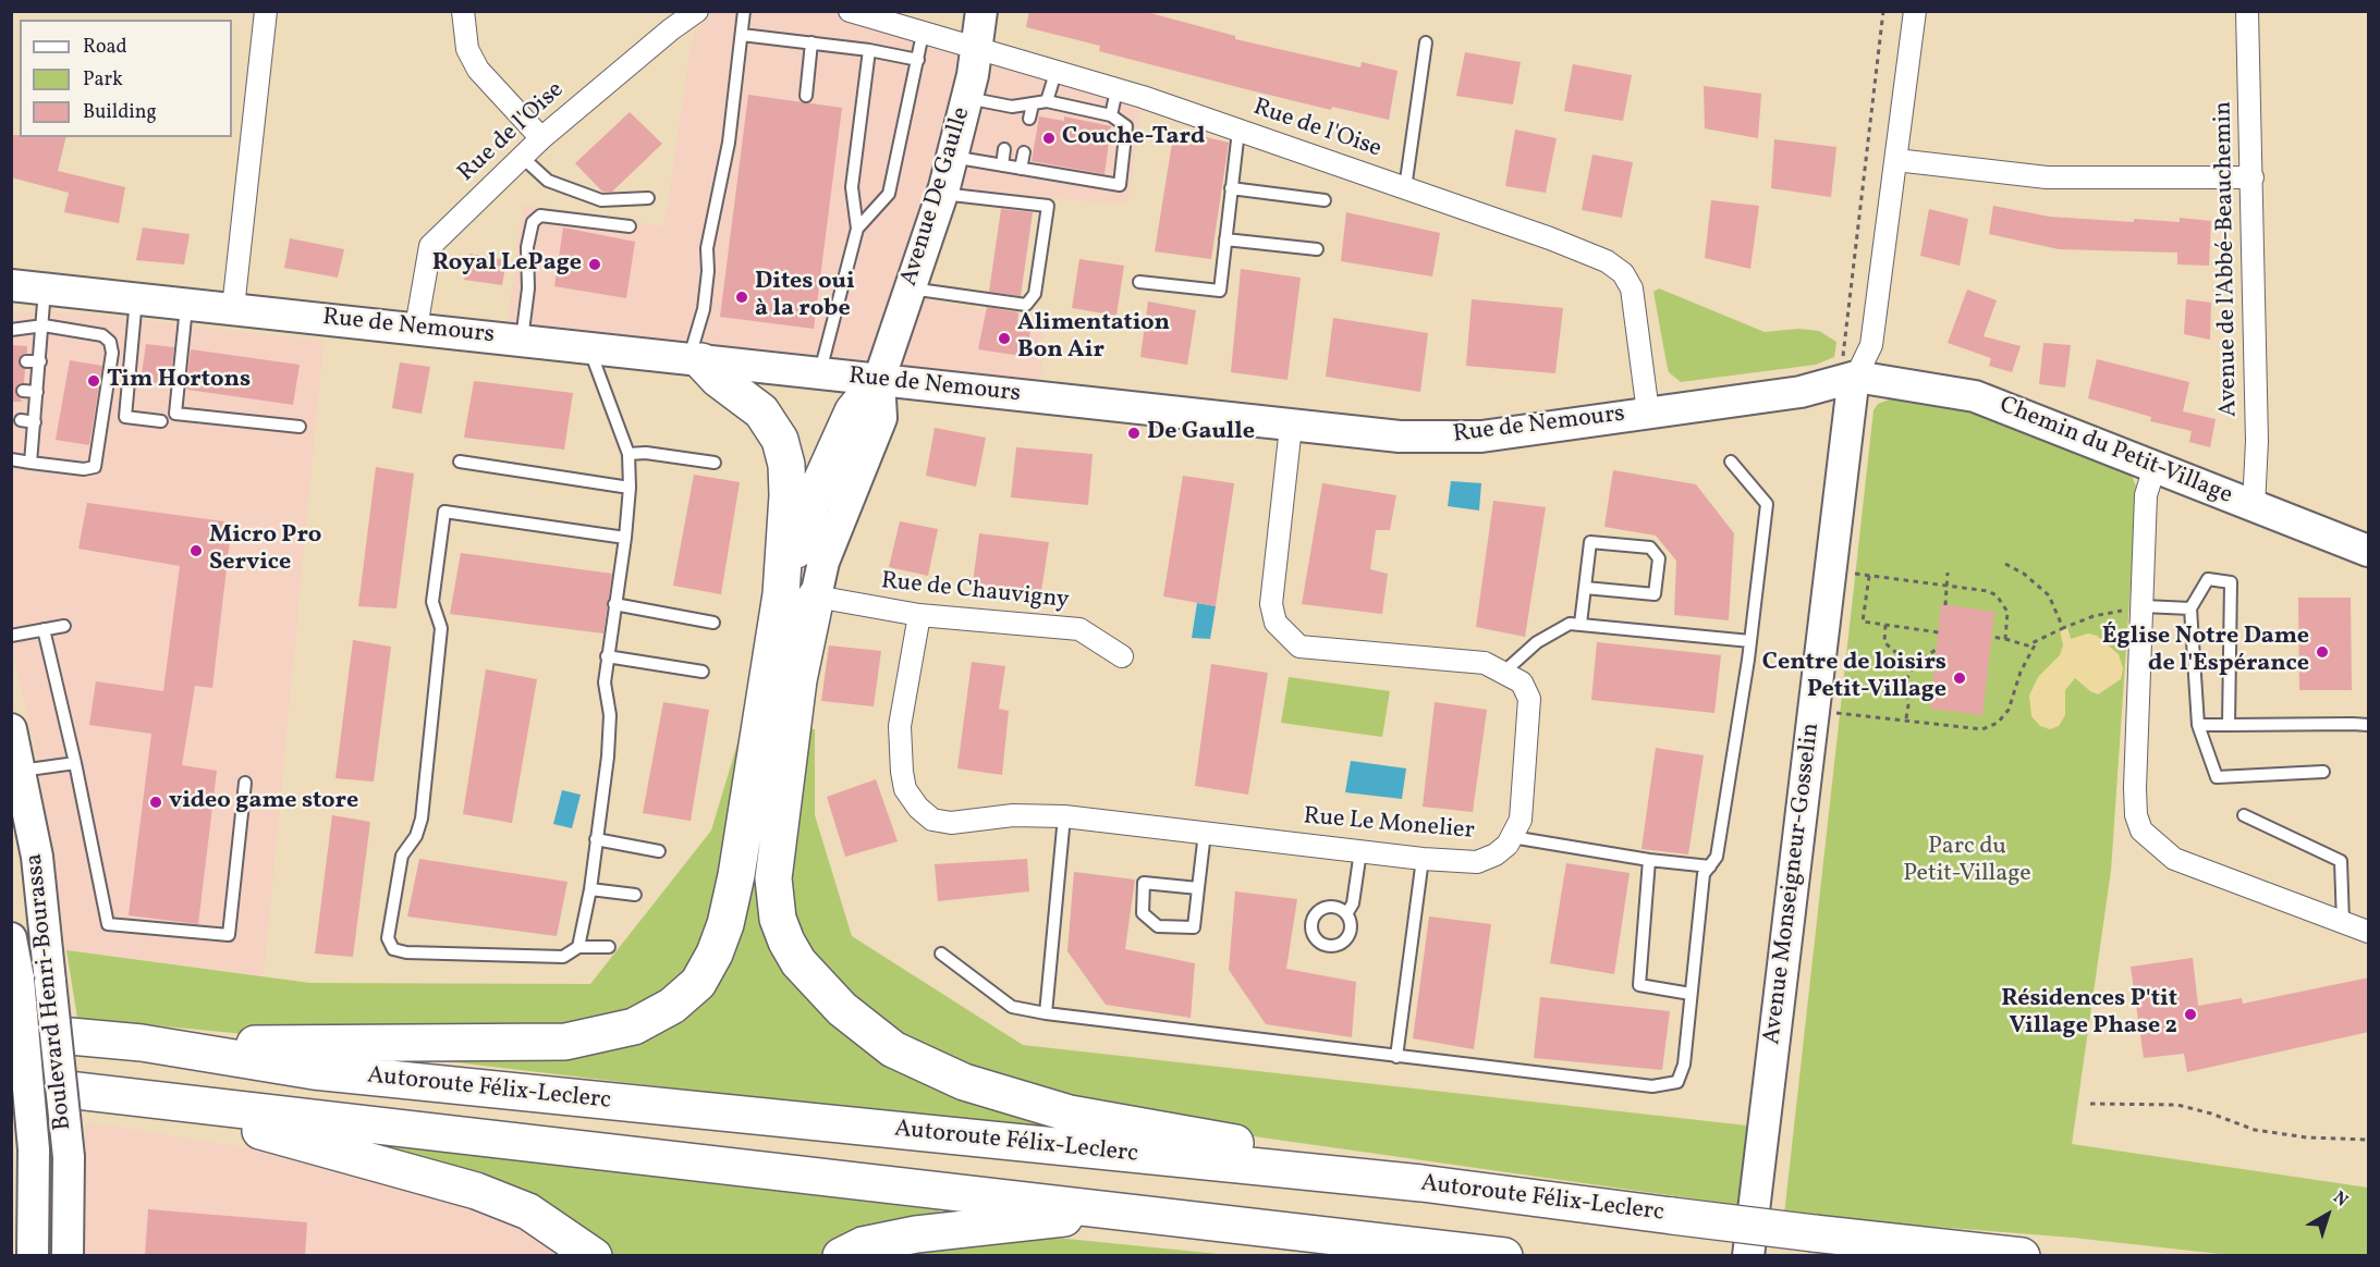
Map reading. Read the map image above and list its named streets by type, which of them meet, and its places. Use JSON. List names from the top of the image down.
{
  "streets": {
    "highway": ["Autoroute Félix-Leclerc"],
    "street": [
      "Rue de l'Oise",
      "Avenue De Gaulle",
      "Avenue de l'Abbé-Beauchemin",
      "Rue de Nemours",
      "Chemin du Petit-Village",
      "Rue de Chauvigny",
      "Rue Le Monelier",
      "Avenue Monseigneur-Gosselin",
      "Boulevard Henri-Bourassa"
    ]
  },
  "crossings": [
    ["Rue de l'Oise", "Avenue De Gaulle"],
    ["Rue de l'Oise", "Rue de Nemours"],
    ["Avenue De Gaulle", "Rue de Nemours"],
    ["Avenue de l'Abbé-Beauchemin", "Chemin du Petit-Village"],
    ["Rue de Nemours", "Chemin du Petit-Village"],
    ["Rue de Nemours", "Avenue Monseigneur-Gosselin"],
    ["Chemin du Petit-Village", "Avenue Monseigneur-Gosselin"],
    ["Rue de Chauvigny", "Rue Le Monelier"]
  ],
  "parks": ["Parc du Petit-Village"],
  "places": [
    "Couche-Tard",
    "Royal LePage",
    "Dites oui à la robe",
    "Alimentation Bon Air",
    "Tim Hortons",
    "De Gaulle",
    "Micro Pro Service",
    "Église Notre Dame de l'Espérance",
    "Centre de loisirs Petit-Village",
    "video game store",
    "Résidences P'tit Village Phase 2"
  ],
  "legend": ["Road", "Park", "Building"],
  "north": "top right"
}
